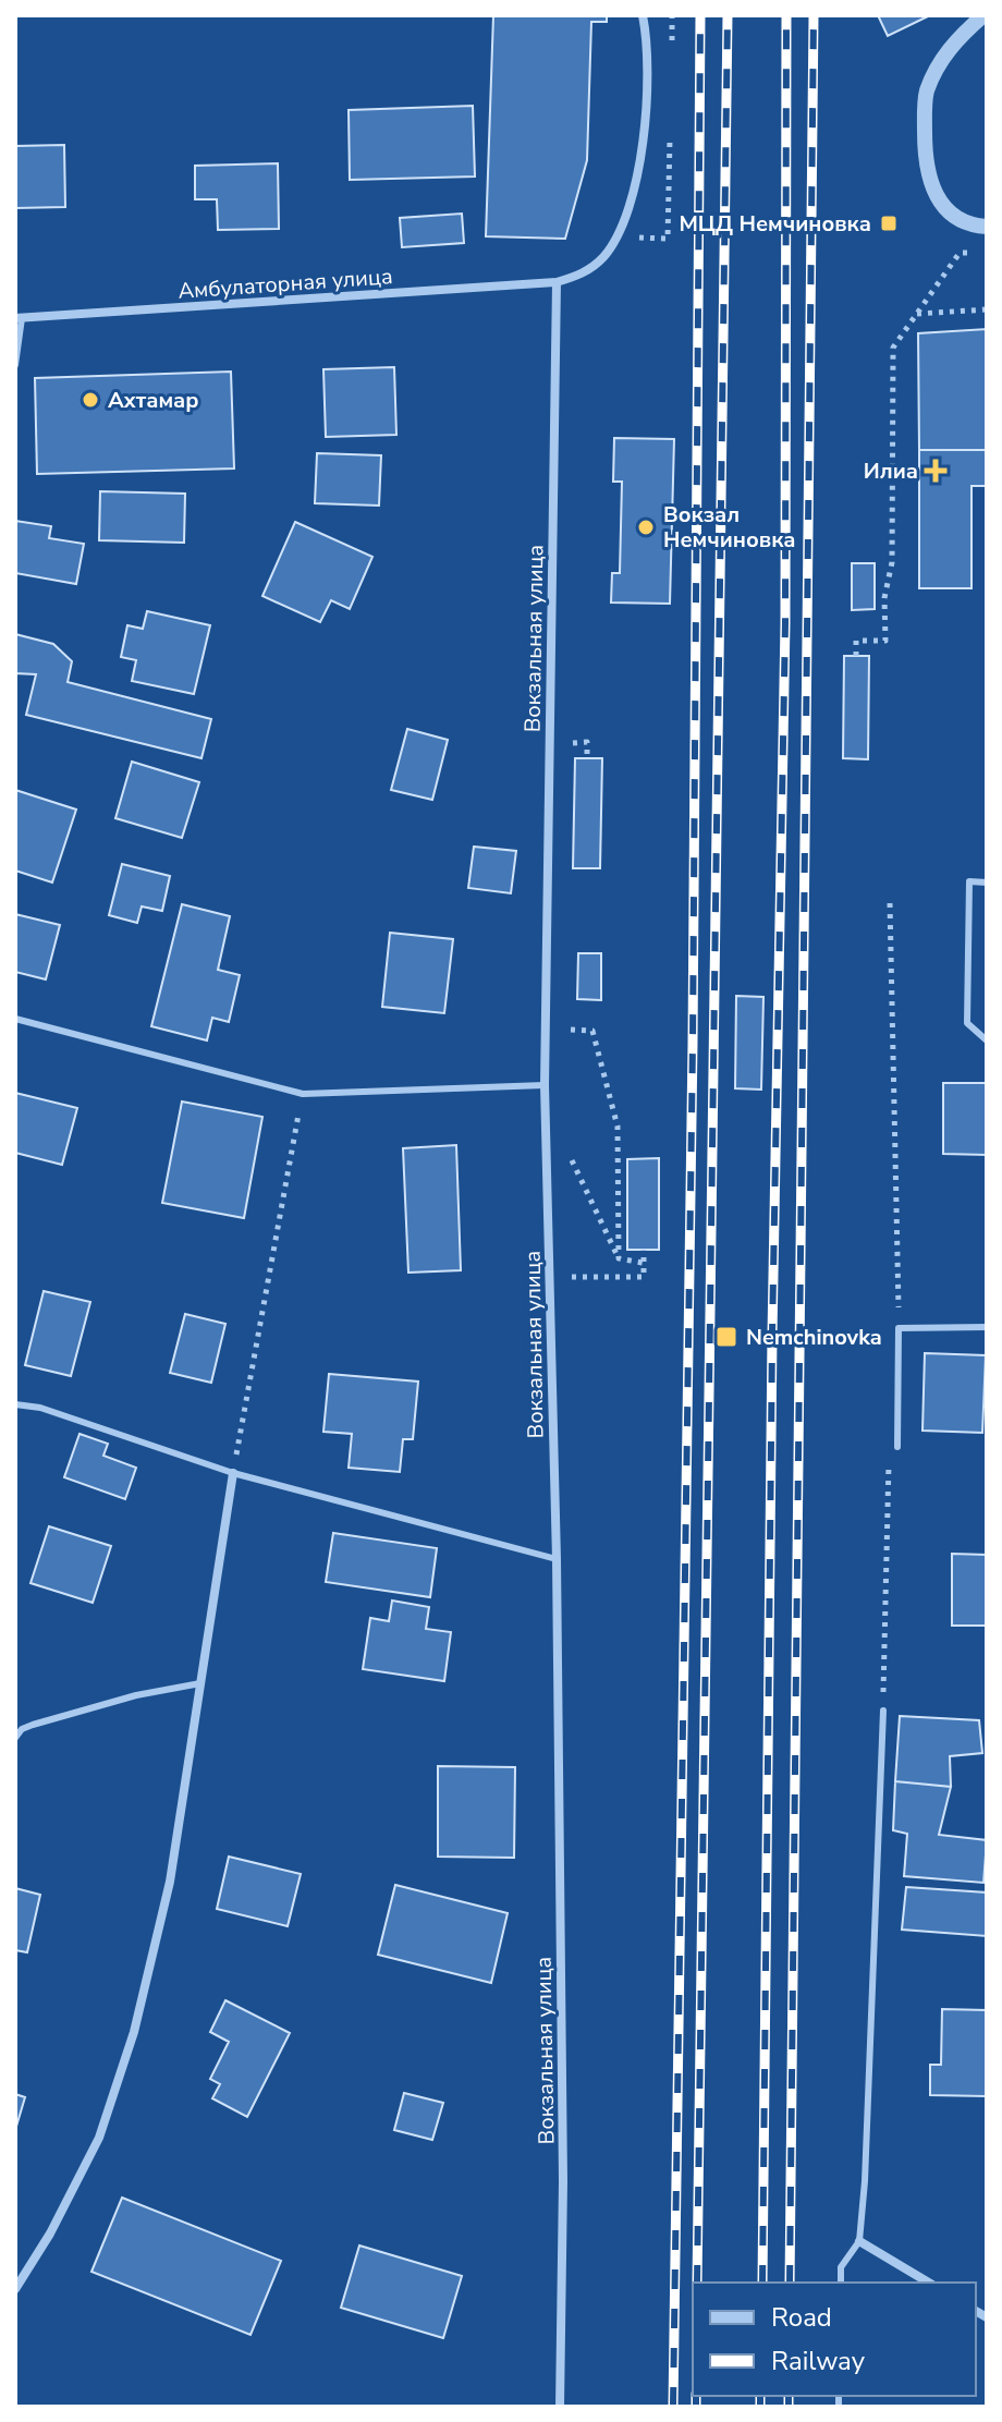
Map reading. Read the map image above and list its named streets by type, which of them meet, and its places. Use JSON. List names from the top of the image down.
{
  "streets": {
    "street": ["Амбулаторная улица", "Вокзальная улица"]
  },
  "crossings": [
    ["Амбулаторная улица", "Вокзальная улица"]
  ],
  "places": {
    "transit": ["МЦД Немчиновка", "Nemchinovka"],
    "other": ["Ахтамар", "Вокзал Немчиновка"],
    "health": ["Илиа"]
  },
  "legend": ["Road", "Railway"]
}
